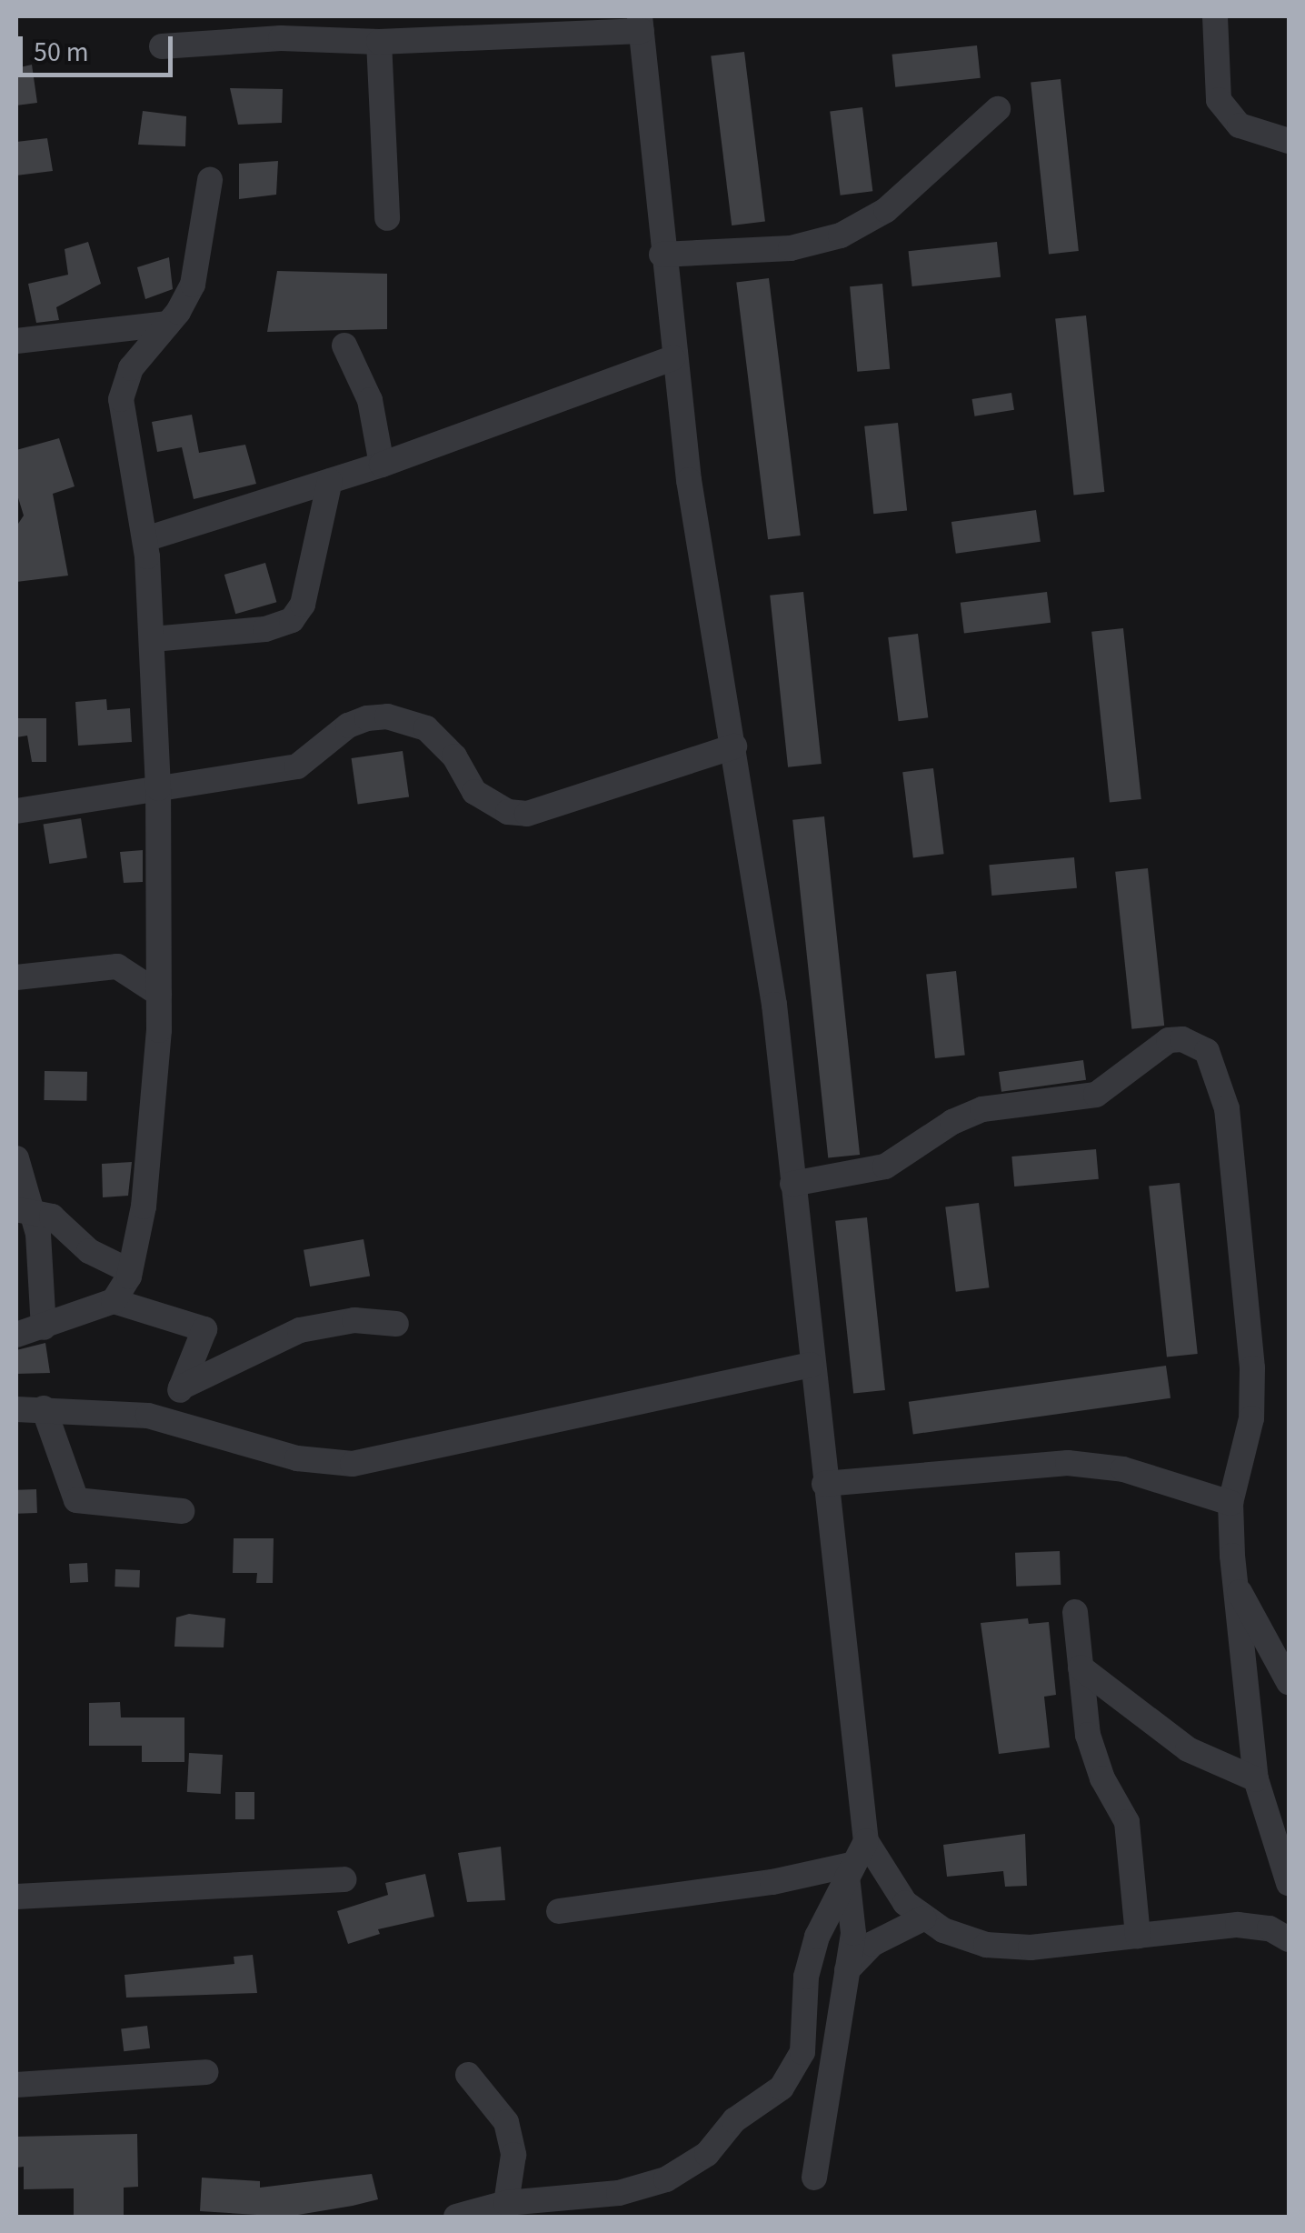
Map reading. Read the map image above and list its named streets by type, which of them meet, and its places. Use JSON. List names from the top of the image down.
{
  "scale_bar": "50 m"
}
